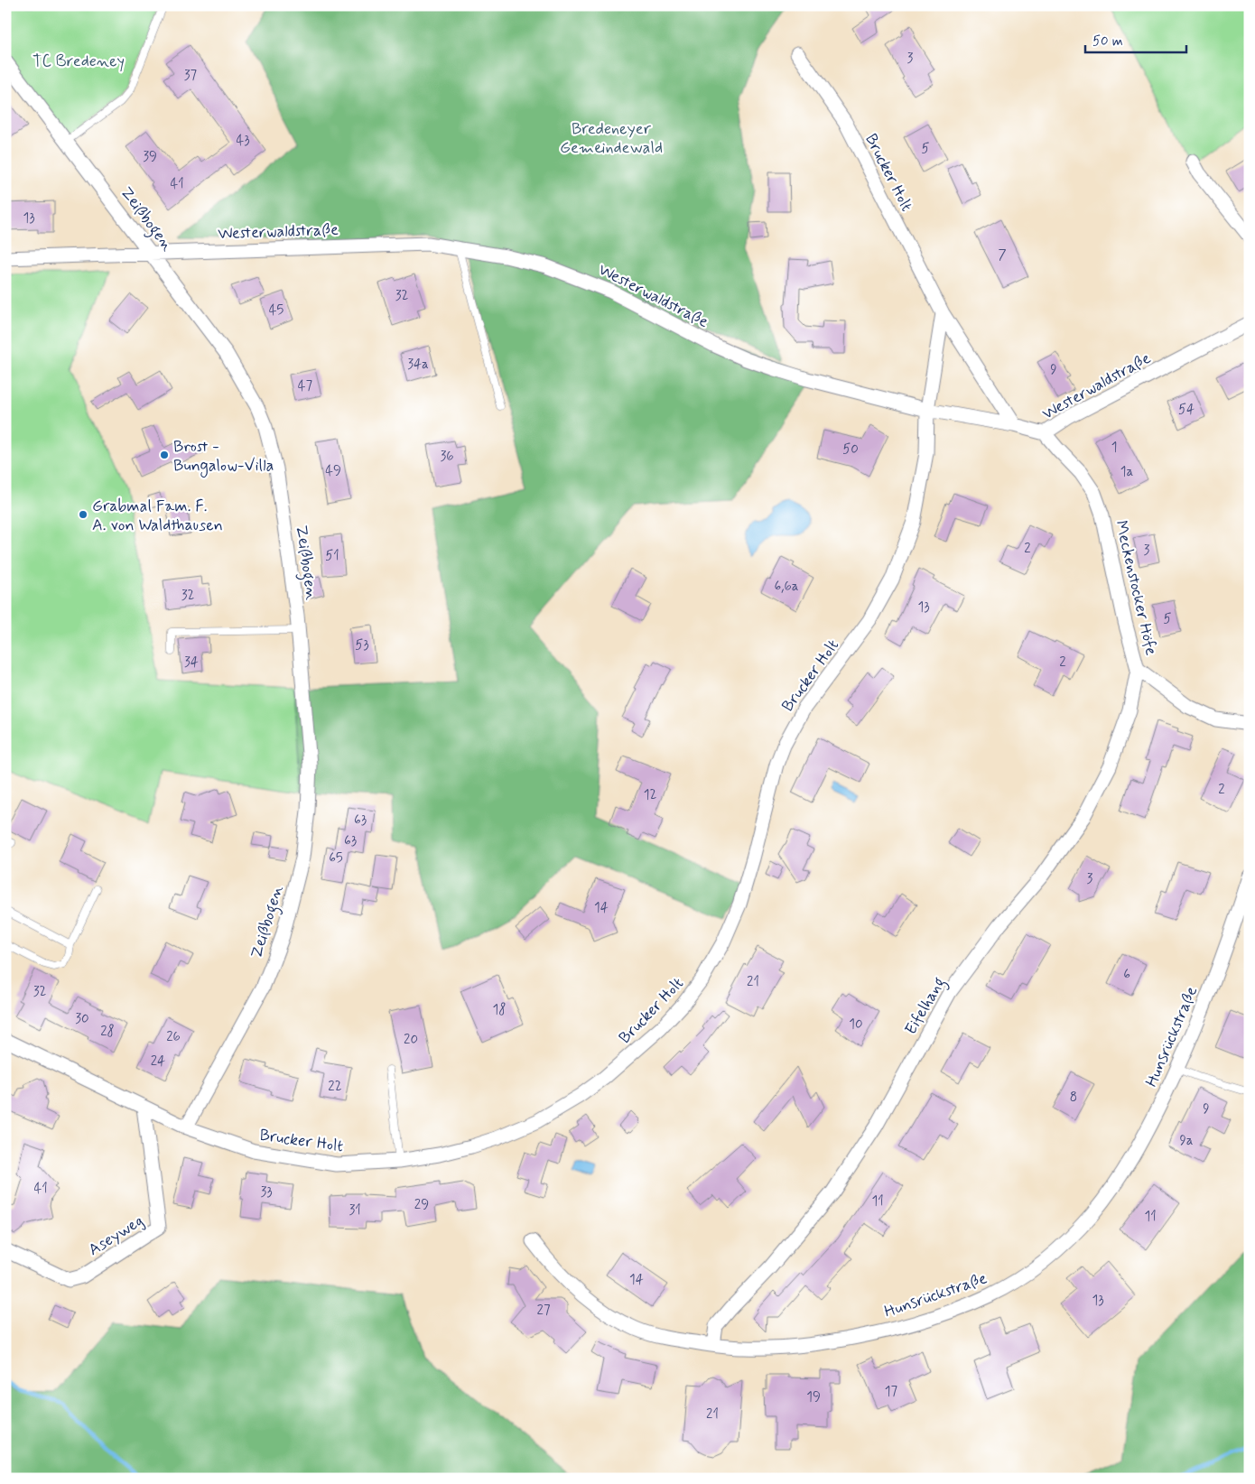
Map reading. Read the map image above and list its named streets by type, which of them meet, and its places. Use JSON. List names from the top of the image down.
{
  "streets": {
    "street": [
      "Brucker Holt",
      "Zeißbogen",
      "Westerwaldstraße",
      "Meckenstocker Höfe",
      "Eifelhang",
      "Hunsrückstraße",
      "Aseyweg"
    ]
  },
  "crossings": [
    ["Brucker Holt", "Zeißbogen"],
    ["Brucker Holt", "Westerwaldstraße"],
    ["Brucker Holt", "Aseyweg"],
    ["Zeißbogen", "Westerwaldstraße"],
    ["Westerwaldstraße", "Meckenstocker Höfe"],
    ["Meckenstocker Höfe", "Eifelhang"],
    ["Eifelhang", "Hunsrückstraße"]
  ],
  "parks": ["TC Bredeney", "Bredeneyer Gemeindewald"],
  "places": ["Brost - Bungalow-Villa", "Grabmal Fam. F. A. von Waldthausen"],
  "house_numbers": [
    "3",
    "37",
    "43",
    "5",
    "39",
    "41",
    "13",
    "7",
    "32",
    "45",
    "34a",
    "9",
    "47",
    "54",
    "1",
    "50",
    "36",
    "49",
    "1a",
    "2",
    "3",
    "51",
    "6,6a",
    "32",
    "13",
    "5",
    "53",
    "34",
    "2",
    "2",
    "12",
    "63",
    "63",
    "65",
    "3",
    "14",
    "6",
    "21",
    "32",
    "18",
    "30",
    "10",
    "28",
    "26",
    "20",
    "24",
    "22",
    "8",
    "9",
    "9a",
    "41",
    "33",
    "11",
    "29",
    "31",
    "11",
    "14",
    "13",
    "27",
    "17",
    "19",
    "21"
  ],
  "scale_bar": "50 m"
}
